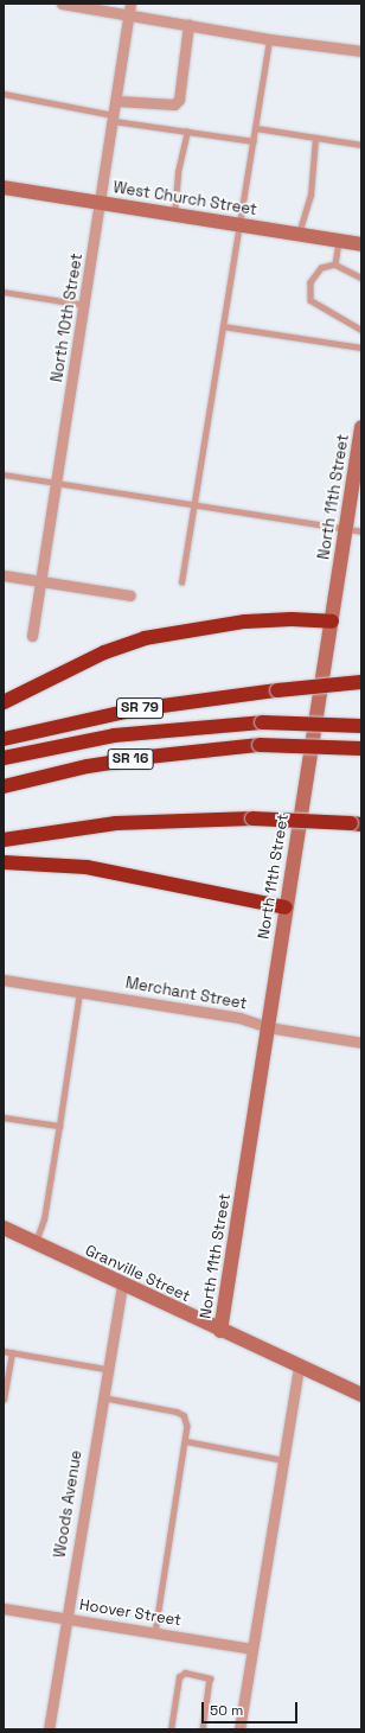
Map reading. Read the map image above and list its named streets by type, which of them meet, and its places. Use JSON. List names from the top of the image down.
{
  "streets": {
    "highway": ["SR 79", "SR 16"],
    "street": [
      "West Church Street",
      "North 10th Street",
      "North 11th Street",
      "Merchant Street",
      "Granville Street",
      "Woods Avenue",
      "Hoover Street"
    ]
  },
  "crossings": [
    ["West Church Street", "North 10th Street"],
    ["North 11th Street", "Merchant Street"],
    ["North 11th Street", "Granville Street"],
    ["Granville Street", "Woods Avenue"],
    ["Woods Avenue", "Hoover Street"]
  ],
  "scale_bar": "50 m"
}
